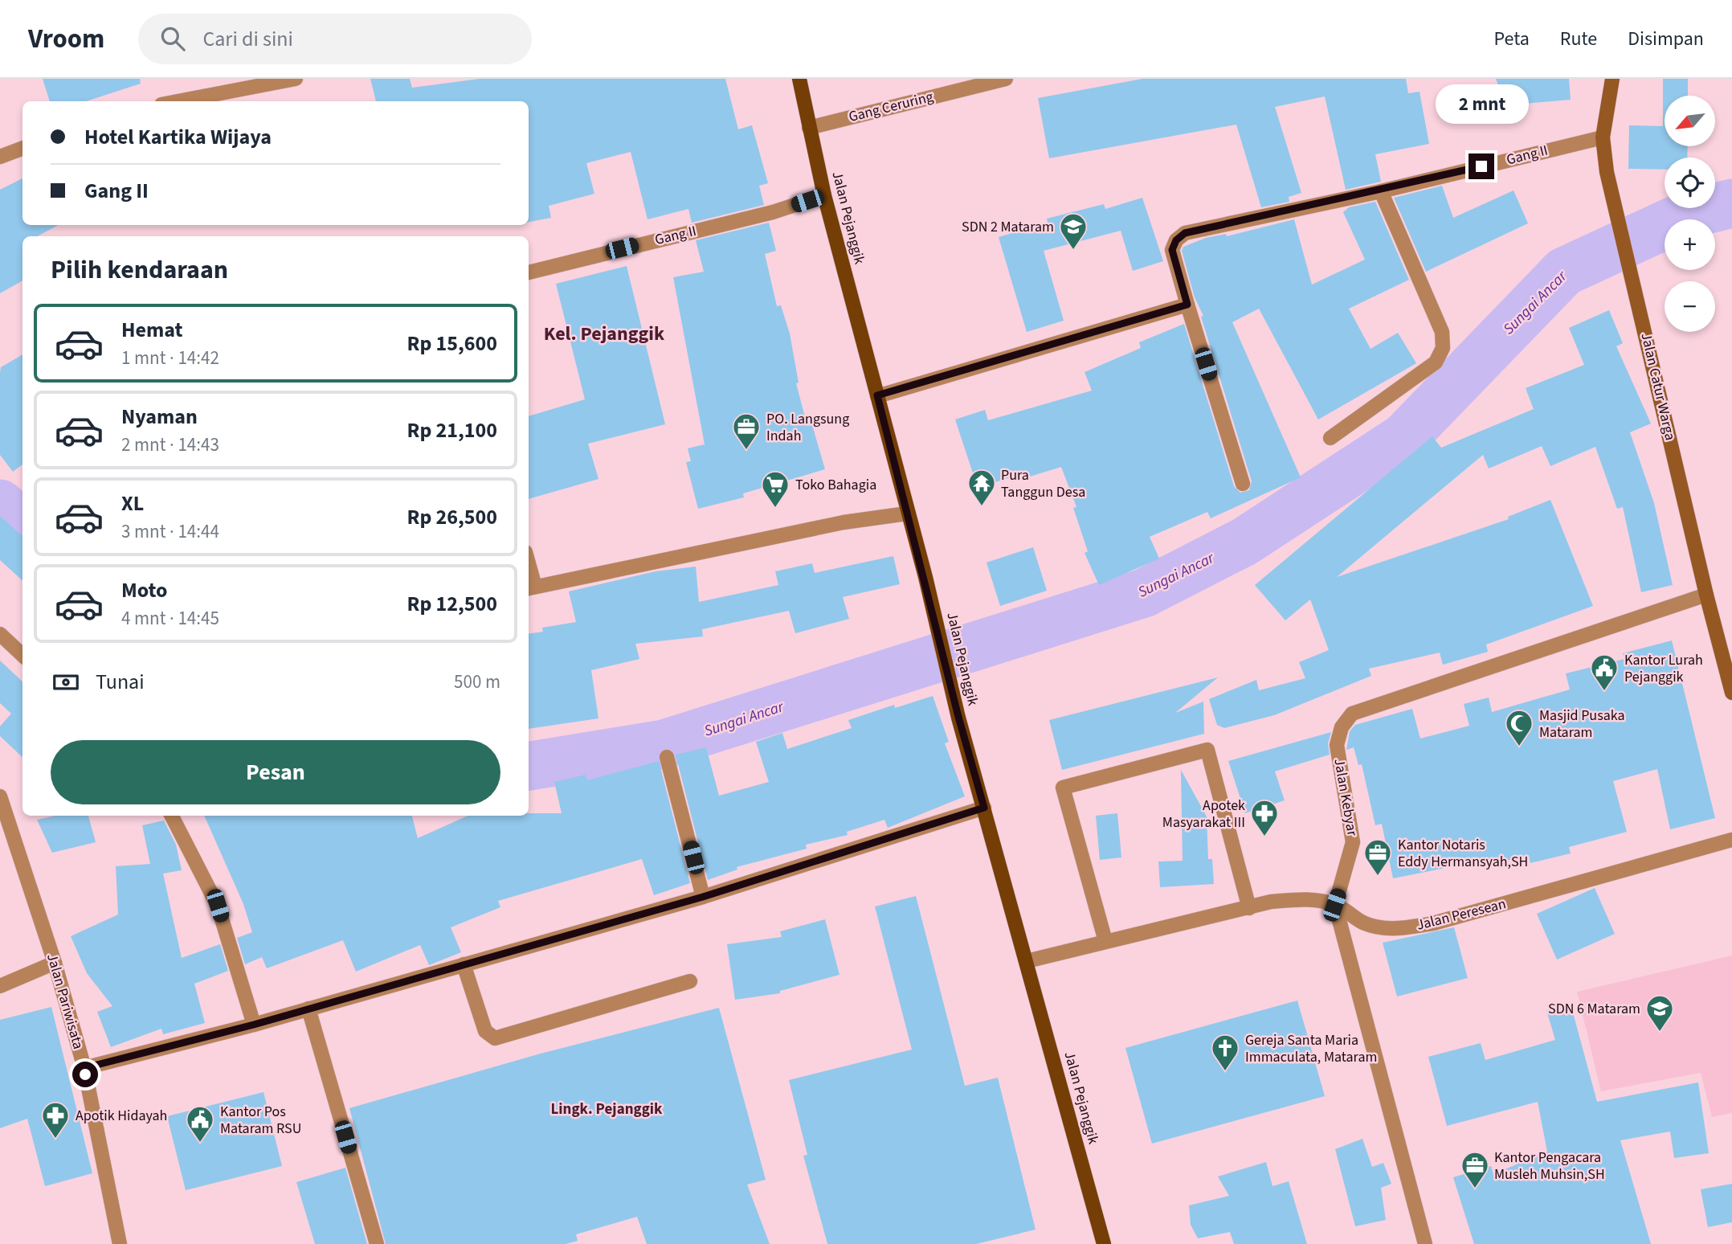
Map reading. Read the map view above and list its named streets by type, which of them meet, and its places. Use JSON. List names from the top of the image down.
{
  "streets": {
    "main road": ["Jalan Pejanggik", "Jalan Catur Warga"],
    "street": [
      "Gang Ceruring",
      "Gang II",
      "Jalan Kebyar",
      "Jalan Peresean",
      "Jalan Pariwisata"
    ]
  },
  "crossings": [
    ["Gang Ceruring", "Jalan Pejanggik"],
    ["Gang II", "Jalan Pejanggik"],
    ["Gang II", "Jalan Catur Warga"],
    ["Jalan Pejanggik", "Jalan Peresean"],
    ["Jalan Catur Warga", "Jalan Kebyar"],
    ["Jalan Kebyar", "Jalan Peresean"]
  ],
  "districts": ["Kel. Pejanggik", "Lingk. Pejanggik"],
  "water": ["Sungai Ancar"],
  "places": {
    "school or university": ["SDN 2 Mataram", "SDN 6 Mataram"],
    "office": ["PO. Langsung Indah", "Kantor Notaris Eddy Hermansyah,SH", "Kantor Pengacara Musleh Muhsin,SH"],
    "temple": ["Pura Tanggun Desa"],
    "supermarket": ["Toko Bahagia"],
    "public building": ["Kantor Lurah Pejanggik", "Kantor Pos Mataram RSU"],
    "mosque": ["Masjid Pusaka Mataram"],
    "pharmacy": ["Apotek Masyarakat III", "Apotik Hidayah"],
    "church": ["Gereja Santa Maria Immaculata, Mataram"]
  },
  "north": "bottom left",
  "page": {
    "header": "Vroom",
    "search": "Cari di sini",
    "nav": ["Peta", "Rute", "Disimpan"],
    "bubble": "2 mnt",
    "map_buttons": ["+", "−"],
    "banner": ["Hotel Kartika Wijaya", "Gang II"],
    "heading": "Pilih kendaraan",
    "list": [
      {
        "name": "Hemat",
        "note": "1 mnt · 14:42",
        "value": "Rp 15,600"
      },
      {
        "name": "Nyaman",
        "note": "2 mnt · 14:43",
        "value": "Rp 21,100"
      },
      {
        "name": "XL",
        "note": "3 mnt · 14:44",
        "value": "Rp 26,500"
      },
      {
        "name": "Moto",
        "note": "4 mnt · 14:45",
        "value": "Rp 12,500"
      }
    ],
    "pay": ["Tunai", "500 m"],
    "buttons": "Pesan"
  }
}
